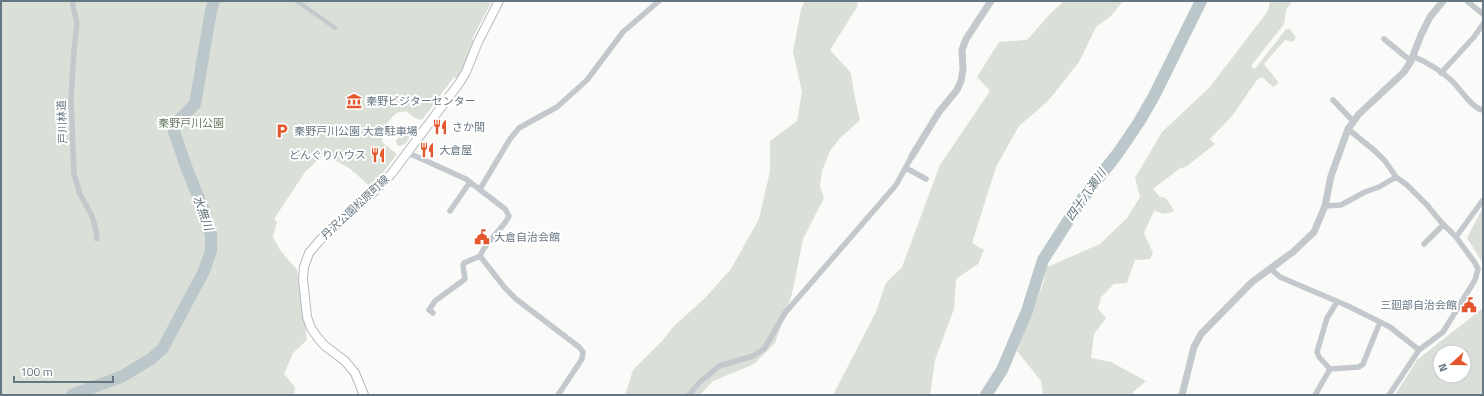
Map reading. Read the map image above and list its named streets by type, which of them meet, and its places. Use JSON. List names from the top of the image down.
{
  "streets": {
    "main road": ["丹沢公園松原町線"],
    "street": ["戸川林道"]
  },
  "water": ["四十八瀬川", "水無川"],
  "parks": ["秦野戸川公園"],
  "places": {
    "museum": ["秦野ビジターセンター"],
    "restaurant": ["さか間", "大倉屋", "どんぐりハウス"],
    "parking": ["秦野戸川公園 大倉駐車場"],
    "public building": ["大倉自治会館", "三廻部自治会館"]
  },
  "scale_bar": "100 m",
  "north": "left"
}
